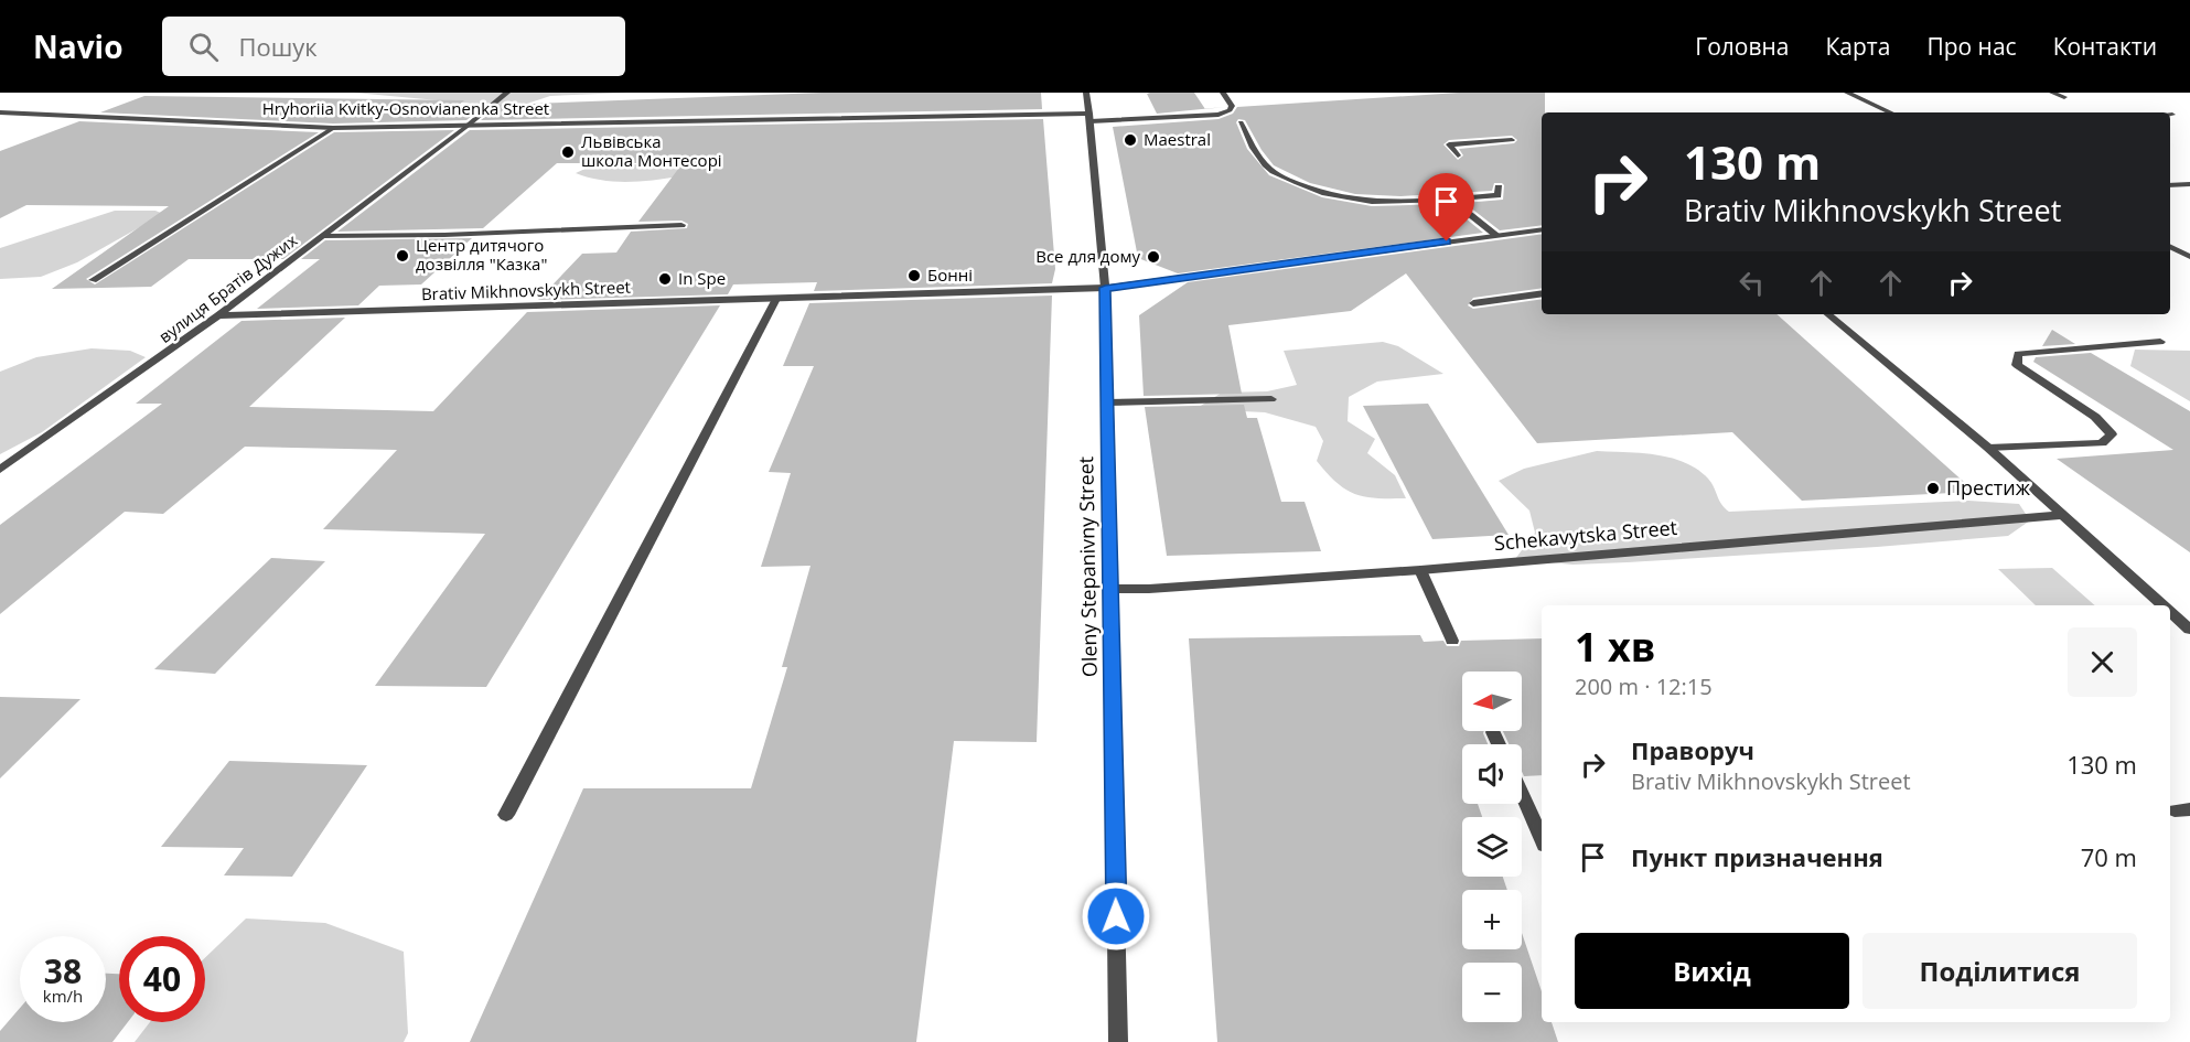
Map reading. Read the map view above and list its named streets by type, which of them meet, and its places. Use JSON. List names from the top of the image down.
{
  "streets": {
    "street": [
      "Hryhoriia Kvitky-Osnovianenka Street",
      "вулиця Братів Дужих",
      "Brativ Mikhnovskykh Street",
      "Schekavytska Street",
      "Oleny Stepanivny Street"
    ]
  },
  "crossings": [
    ["Hryhoriia Kvitky-Osnovianenka Street", "вулиця Братів Дужих"],
    ["Hryhoriia Kvitky-Osnovianenka Street", "Oleny Stepanivny Street"],
    ["вулиця Братів Дужих", "Brativ Mikhnovskykh Street"],
    ["Brativ Mikhnovskykh Street", "Oleny Stepanivny Street"],
    ["Schekavytska Street", "Oleny Stepanivny Street"]
  ],
  "places": [
    "Maestral",
    "Львівська школа Монтесорі",
    "Центр дитячого дозвілля \"Казка\"",
    "Все для дому",
    "Бонні",
    "In Spe",
    "Престиж"
  ],
  "north": "left",
  "page": {
    "header": "Navio",
    "search": "Пошук",
    "nav": [
      "Головна",
      "Карта",
      "Про нас",
      "Контакти"
    ],
    "turn": ["130 m", "Brativ Mikhnovskykh Street"],
    "heading": ["1 хв", "200 m · 12:15"],
    "map_buttons": ["+", "−"],
    "list": [
      {
        "name": "Праворуч",
        "note": "Brativ Mikhnovskykh Street",
        "value": "130 m"
      },
      {
        "name": "Пункт призначення",
        "value": "70 m"
      }
    ],
    "buttons": ["Вихід", "Поділитися"],
    "speed": "38 km/h",
    "limit": "40"
  }
}
